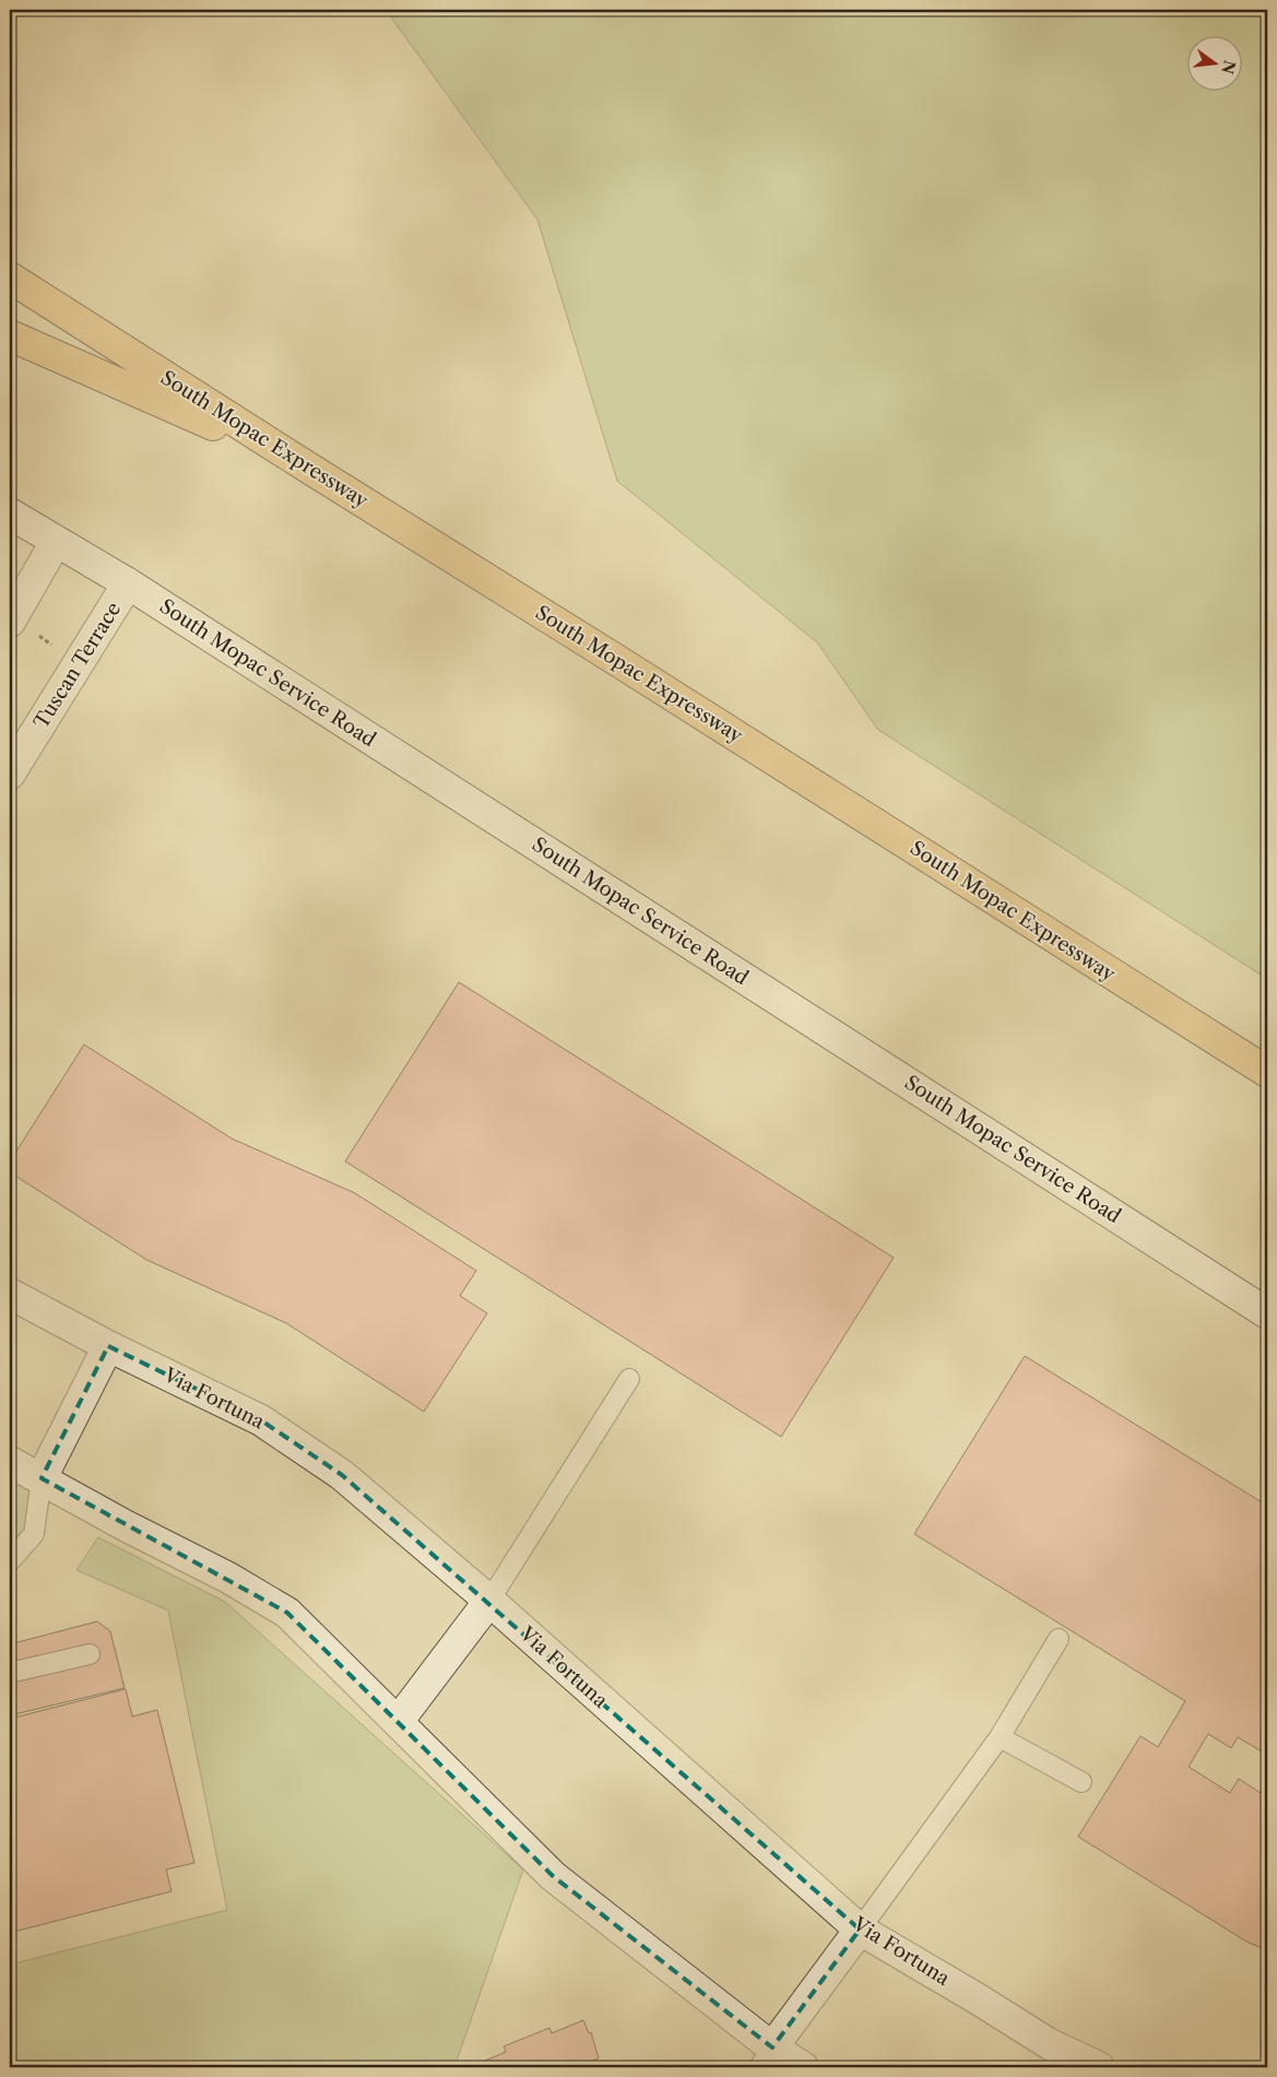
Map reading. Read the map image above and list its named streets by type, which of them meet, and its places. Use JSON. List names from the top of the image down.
{
  "streets": {
    "highway": ["South Mopac Expressway"],
    "street": ["Tuscan Terrace", "South Mopac Service Road", "Via Fortuna"]
  },
  "crossings": [
    ["Tuscan Terrace", "South Mopac Service Road"]
  ],
  "north": "right"
}
